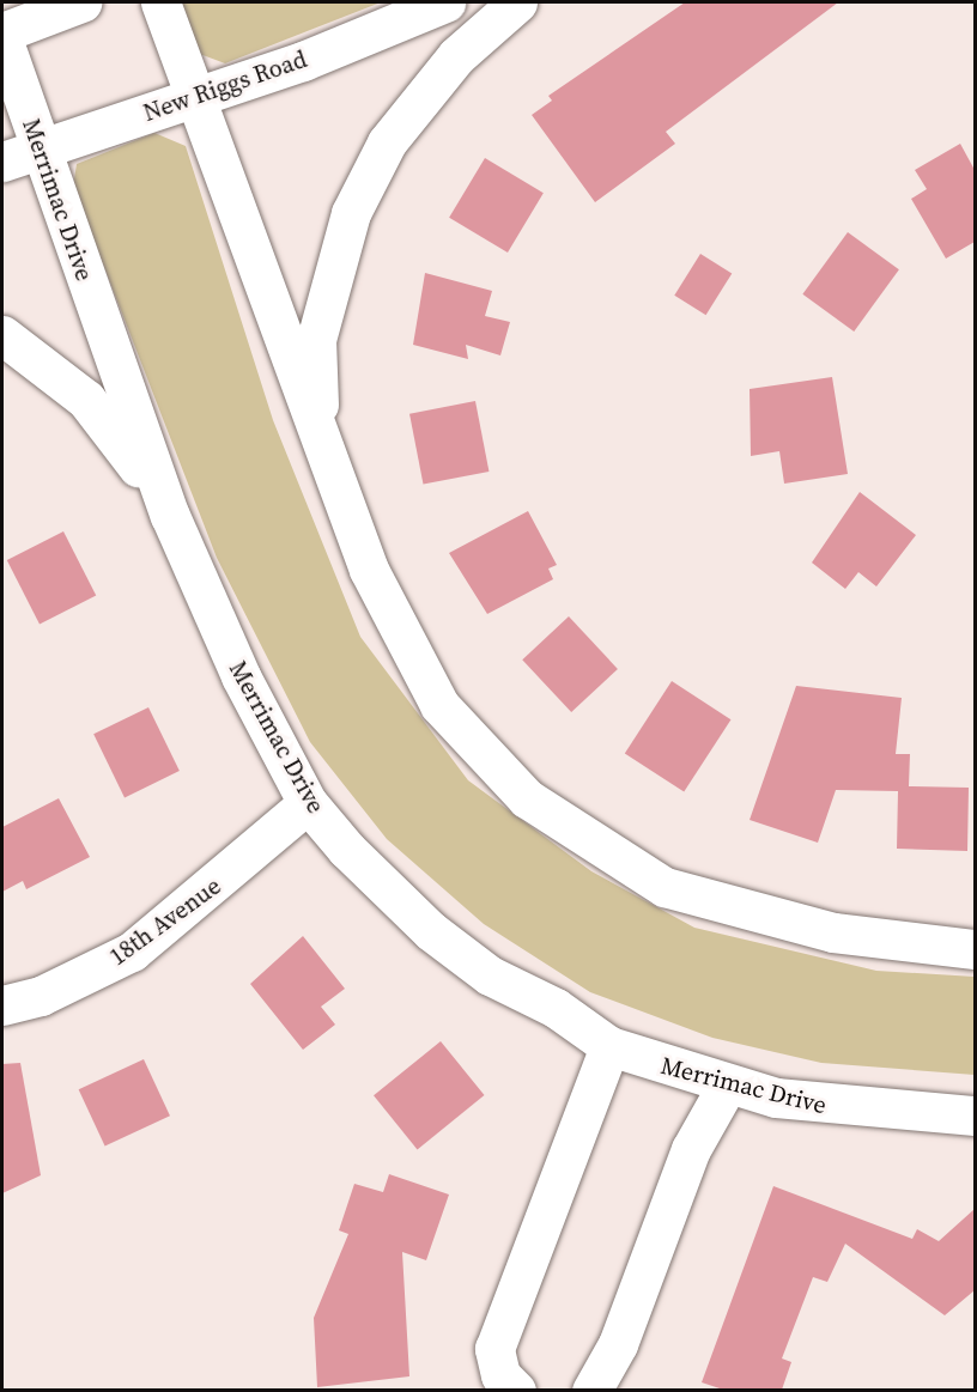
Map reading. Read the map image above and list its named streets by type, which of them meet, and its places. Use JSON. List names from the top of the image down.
{
  "streets": {
    "street": ["New Riggs Road", "Merrimac Drive", "18th Avenue"]
  },
  "crossings": [
    ["New Riggs Road", "Merrimac Drive"],
    ["Merrimac Drive", "18th Avenue"]
  ]
}
